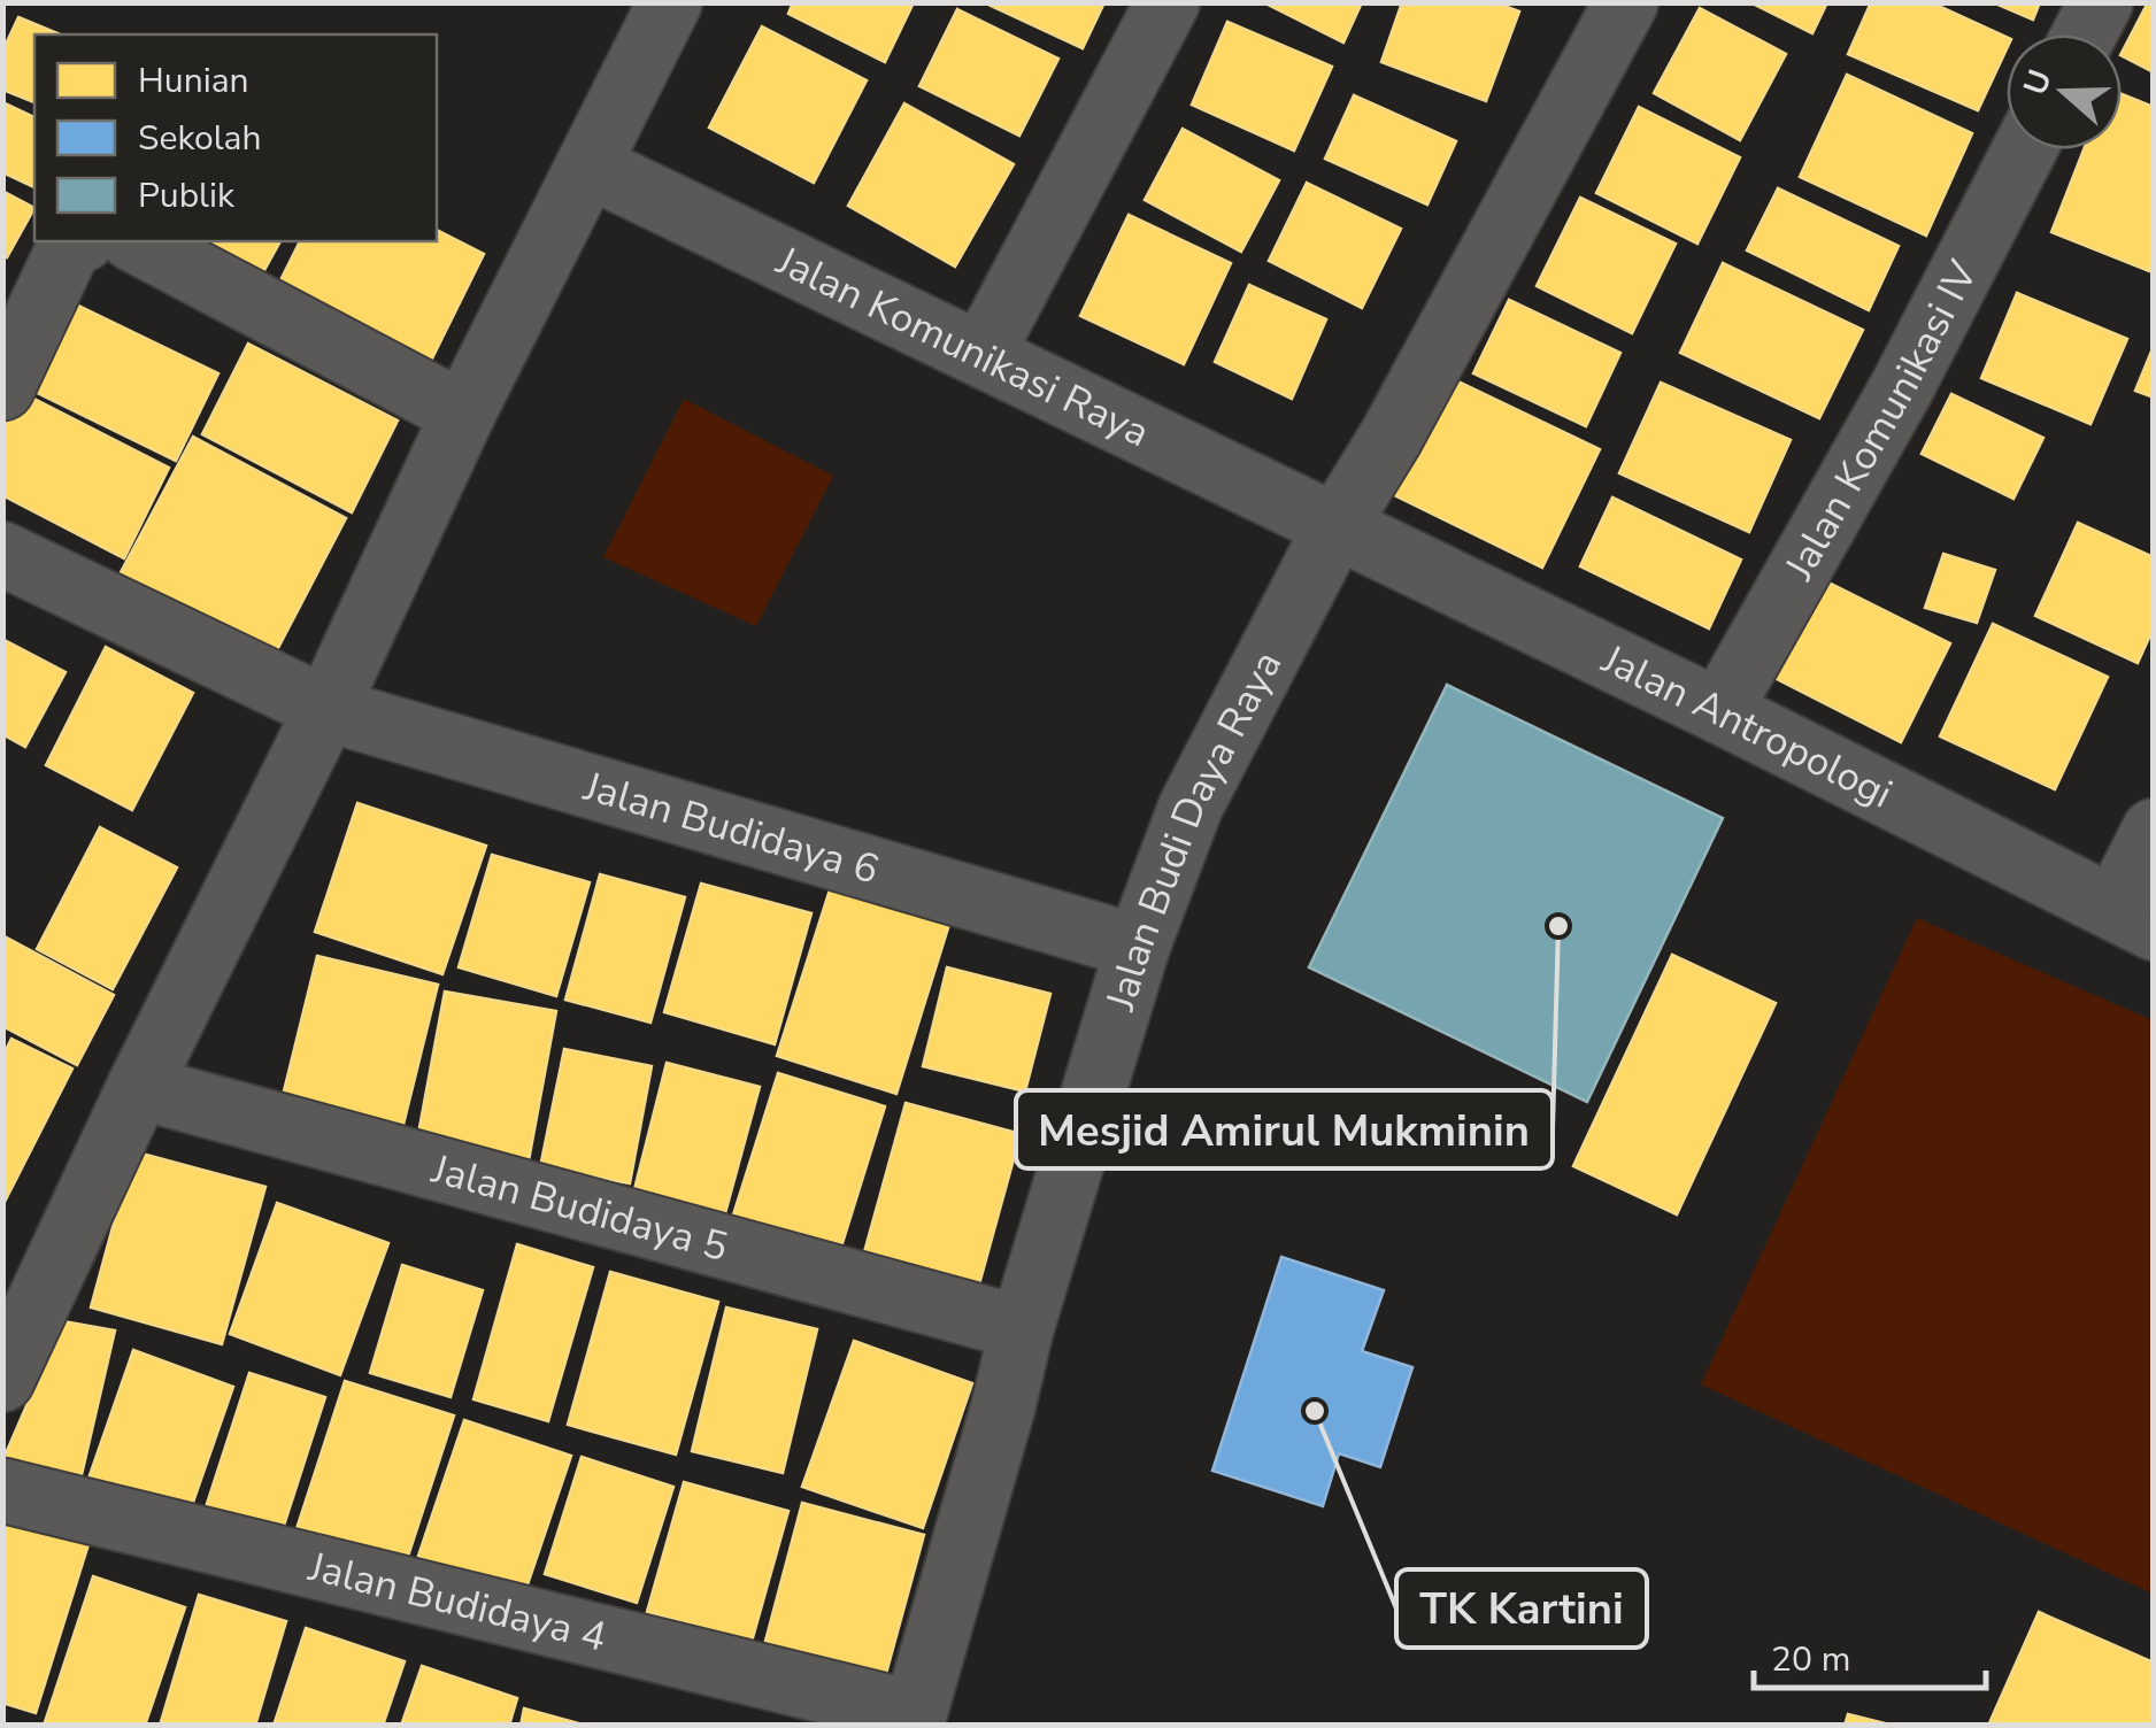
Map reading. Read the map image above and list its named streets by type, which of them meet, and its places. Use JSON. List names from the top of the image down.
{
  "streets": {
    "street": [
      "Jalan Komunikasi Raya",
      "Jalan Komunikasi IV",
      "Jalan Antropologi",
      "Jalan Budidaya 6",
      "Jalan Budi Daya Raya",
      "Jalan Budidaya 5",
      "Jalan Budidaya 4"
    ]
  },
  "crossings": [
    ["Jalan Komunikasi Raya", "Jalan Antropologi"],
    ["Jalan Komunikasi Raya", "Jalan Budi Daya Raya"],
    ["Jalan Komunikasi IV", "Jalan Antropologi"],
    ["Jalan Antropologi", "Jalan Budi Daya Raya"],
    ["Jalan Budidaya 6", "Jalan Budi Daya Raya"],
    ["Jalan Budi Daya Raya", "Jalan Budidaya 5"],
    ["Jalan Budi Daya Raya", "Jalan Budidaya 4"]
  ],
  "places": ["Mesjid Amirul Mukminin", "TK Kartini"],
  "legend": ["Hunian", "Sekolah", "Publik"],
  "scale_bar": "20 m",
  "north": "left"
}
